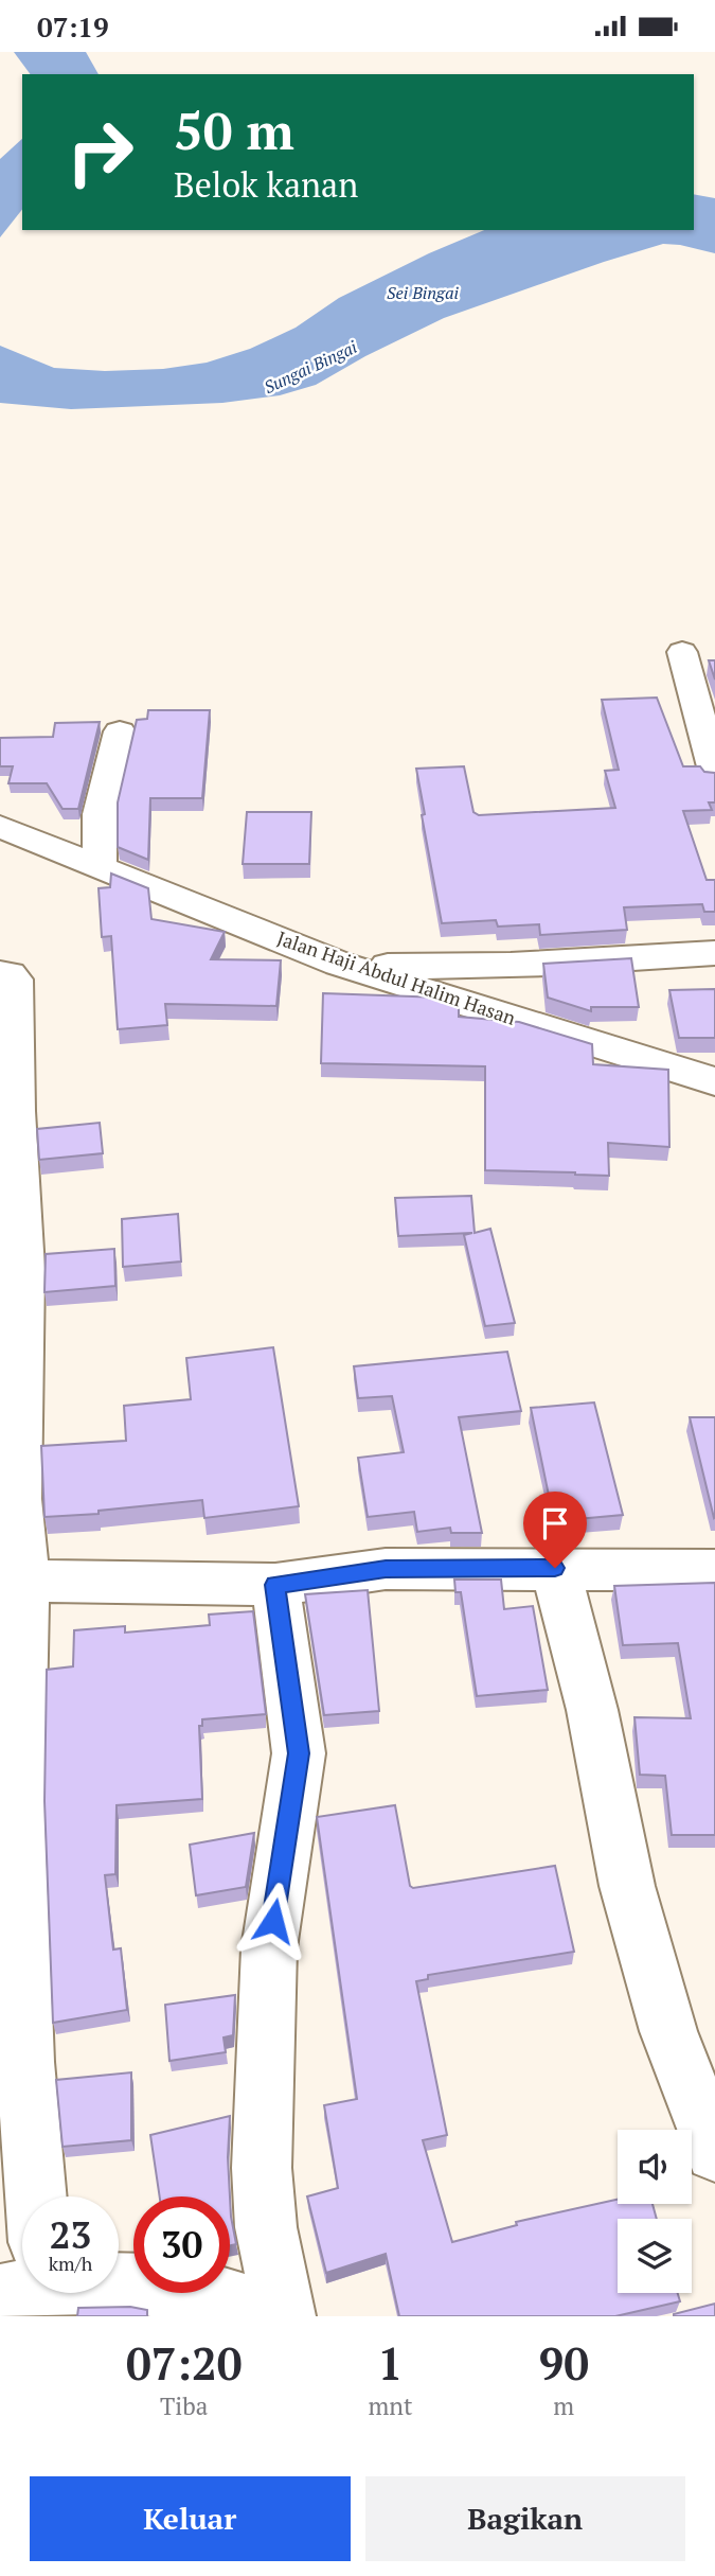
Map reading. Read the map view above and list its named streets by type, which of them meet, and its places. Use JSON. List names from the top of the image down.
{
  "streets": {
    "street": ["Jalan Haji Abdul Halim Hasan"]
  },
  "water": ["Sei Bingai", "Sungai Bingai"],
  "page": {
    "status": "07:19",
    "turn": ["50 m", "Belok kanan"],
    "speed": "23 km/h",
    "limit": "30",
    "eta": [
      "07:20",
      "Tiba",
      "1",
      "mnt",
      "90",
      "m"
    ],
    "buttons": ["Keluar", "Bagikan"]
  }
}
